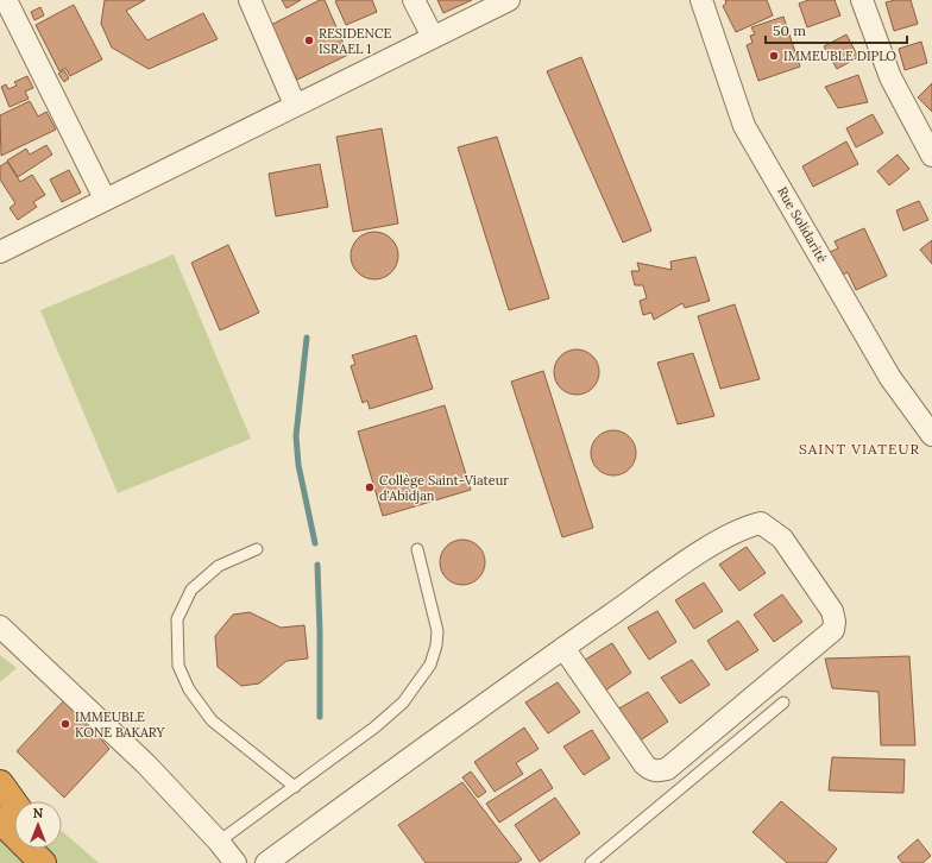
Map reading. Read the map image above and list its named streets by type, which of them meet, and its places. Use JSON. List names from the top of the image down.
{
  "streets": {
    "street": ["Rue Solidarité"]
  },
  "districts": ["SAINT VIATEUR"],
  "places": [
    "RESIDENCE ISRAEL 1",
    "IMMEUBLE DIPLO",
    "Collège Saint-Viateur d'Abidjan",
    "IMMEUBLE KONE BAKARY"
  ],
  "scale_bar": "50 m",
  "north": "top"
}
